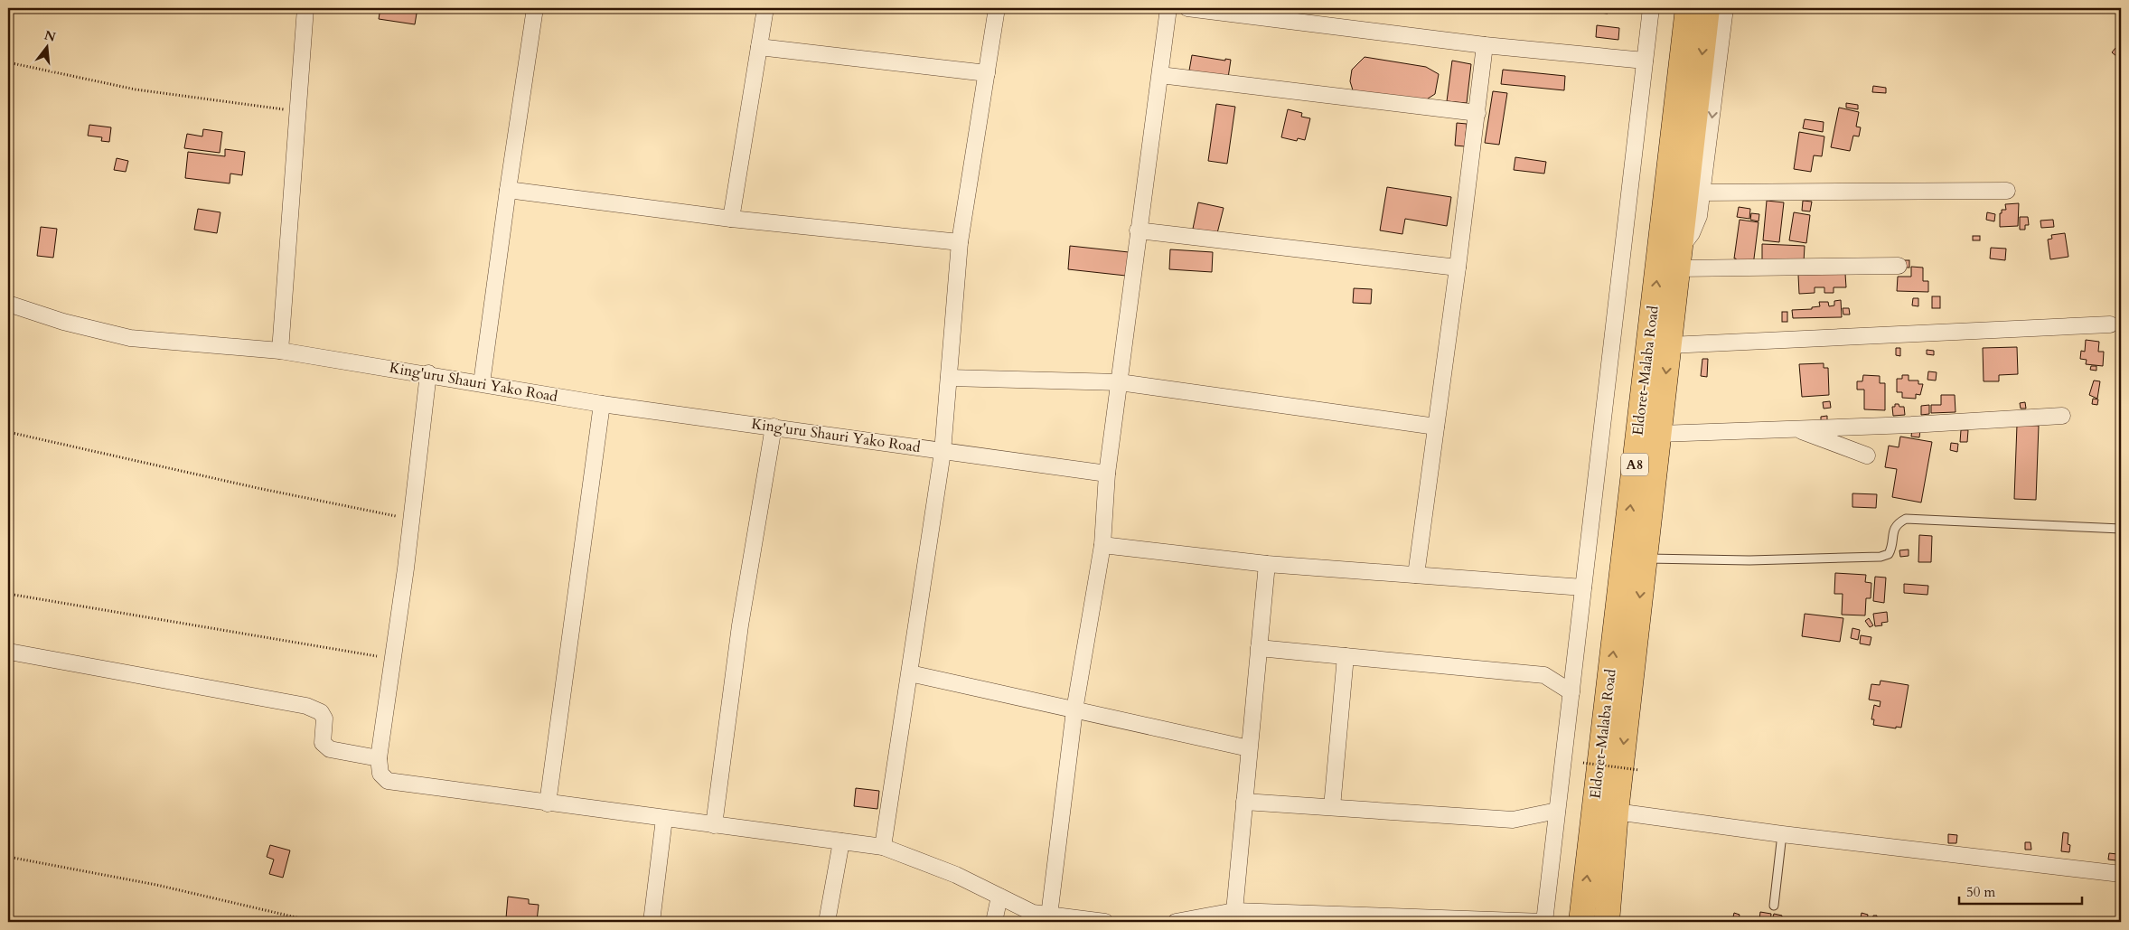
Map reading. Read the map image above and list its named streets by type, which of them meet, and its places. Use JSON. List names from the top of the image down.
{
  "streets": {
    "highway": ["Eldoret-Malaba Road", "A8"],
    "street": ["King'uru Shauri Yako Road"]
  },
  "scale_bar": "50 m",
  "north": "top"
}
